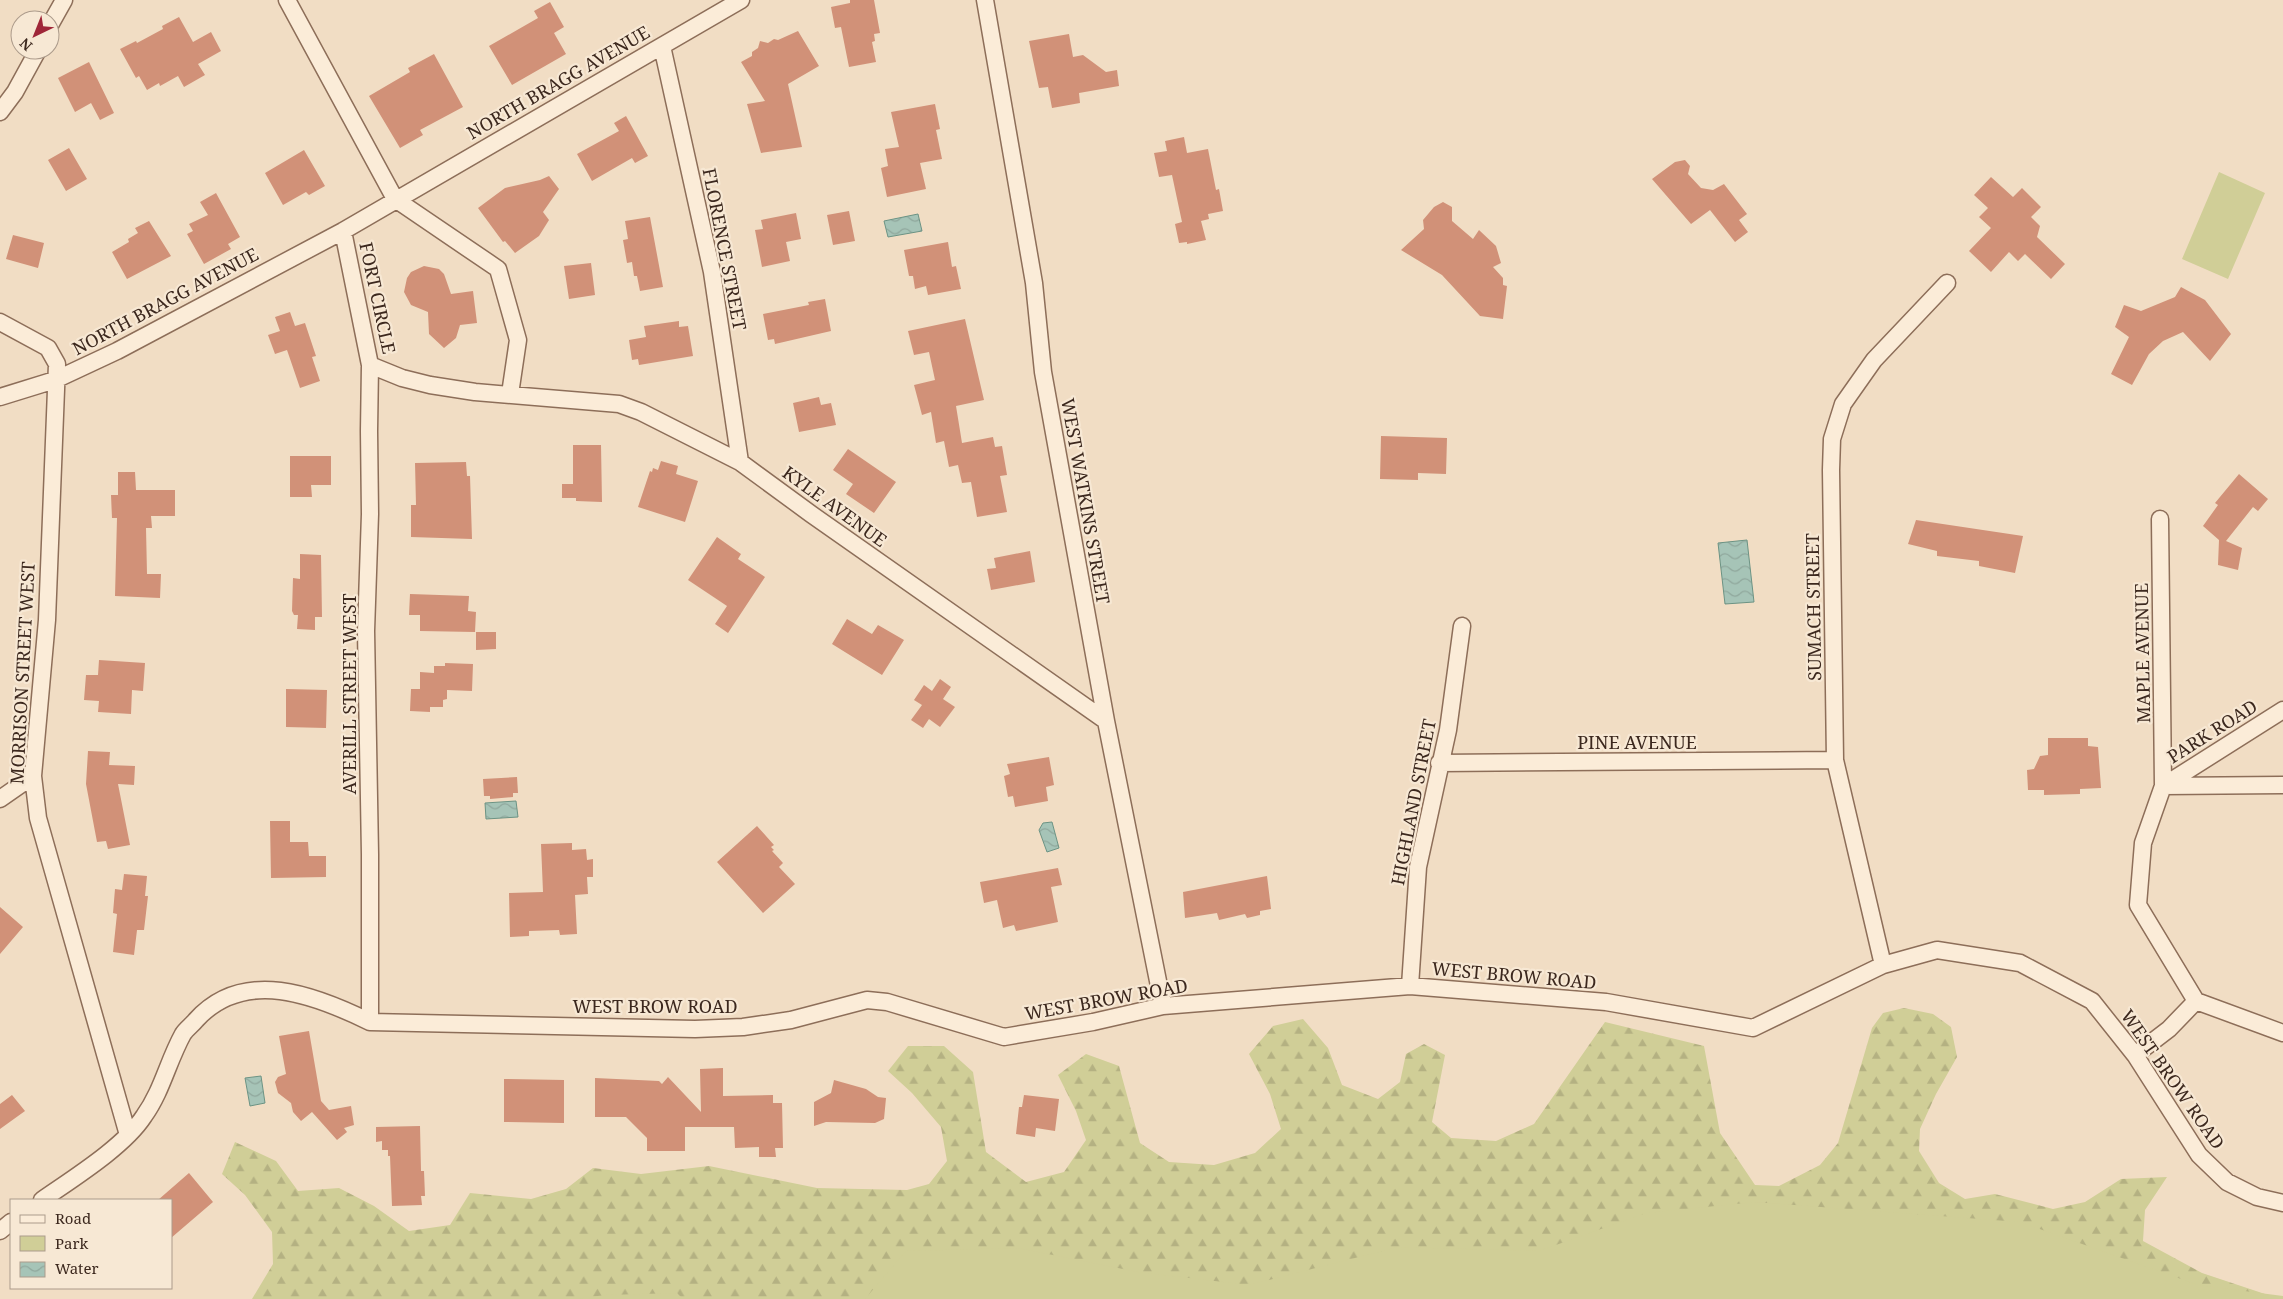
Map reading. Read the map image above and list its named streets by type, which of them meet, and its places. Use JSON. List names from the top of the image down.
{
  "streets": {
    "street": [
      "NORTH BRAGG AVENUE",
      "FLORENCE STREET",
      "FORT CIRCLE",
      "WEST WATKINS STREET",
      "KYLE AVENUE",
      "SUMACH STREET",
      "MAPLE AVENUE",
      "MORRISON STREET WEST",
      "AVERILL STREET WEST",
      "PARK ROAD",
      "PINE AVENUE",
      "HIGHLAND STREET",
      "WEST BROW ROAD"
    ]
  },
  "crossings": [
    ["NORTH BRAGG AVENUE", "FLORENCE STREET"],
    ["NORTH BRAGG AVENUE", "FORT CIRCLE"],
    ["NORTH BRAGG AVENUE", "MORRISON STREET WEST"],
    ["FLORENCE STREET", "KYLE AVENUE"],
    ["FORT CIRCLE", "KYLE AVENUE"],
    ["FORT CIRCLE", "AVERILL STREET WEST"],
    ["WEST WATKINS STREET", "KYLE AVENUE"],
    ["WEST WATKINS STREET", "WEST BROW ROAD"],
    ["SUMACH STREET", "PINE AVENUE"],
    ["SUMACH STREET", "WEST BROW ROAD"],
    ["MAPLE AVENUE", "PARK ROAD"],
    ["MORRISON STREET WEST", "WEST BROW ROAD"],
    ["AVERILL STREET WEST", "WEST BROW ROAD"],
    ["PINE AVENUE", "HIGHLAND STREET"],
    ["HIGHLAND STREET", "WEST BROW ROAD"]
  ],
  "legend": ["Road", "Park", "Water"],
  "north": "bottom left"
}
